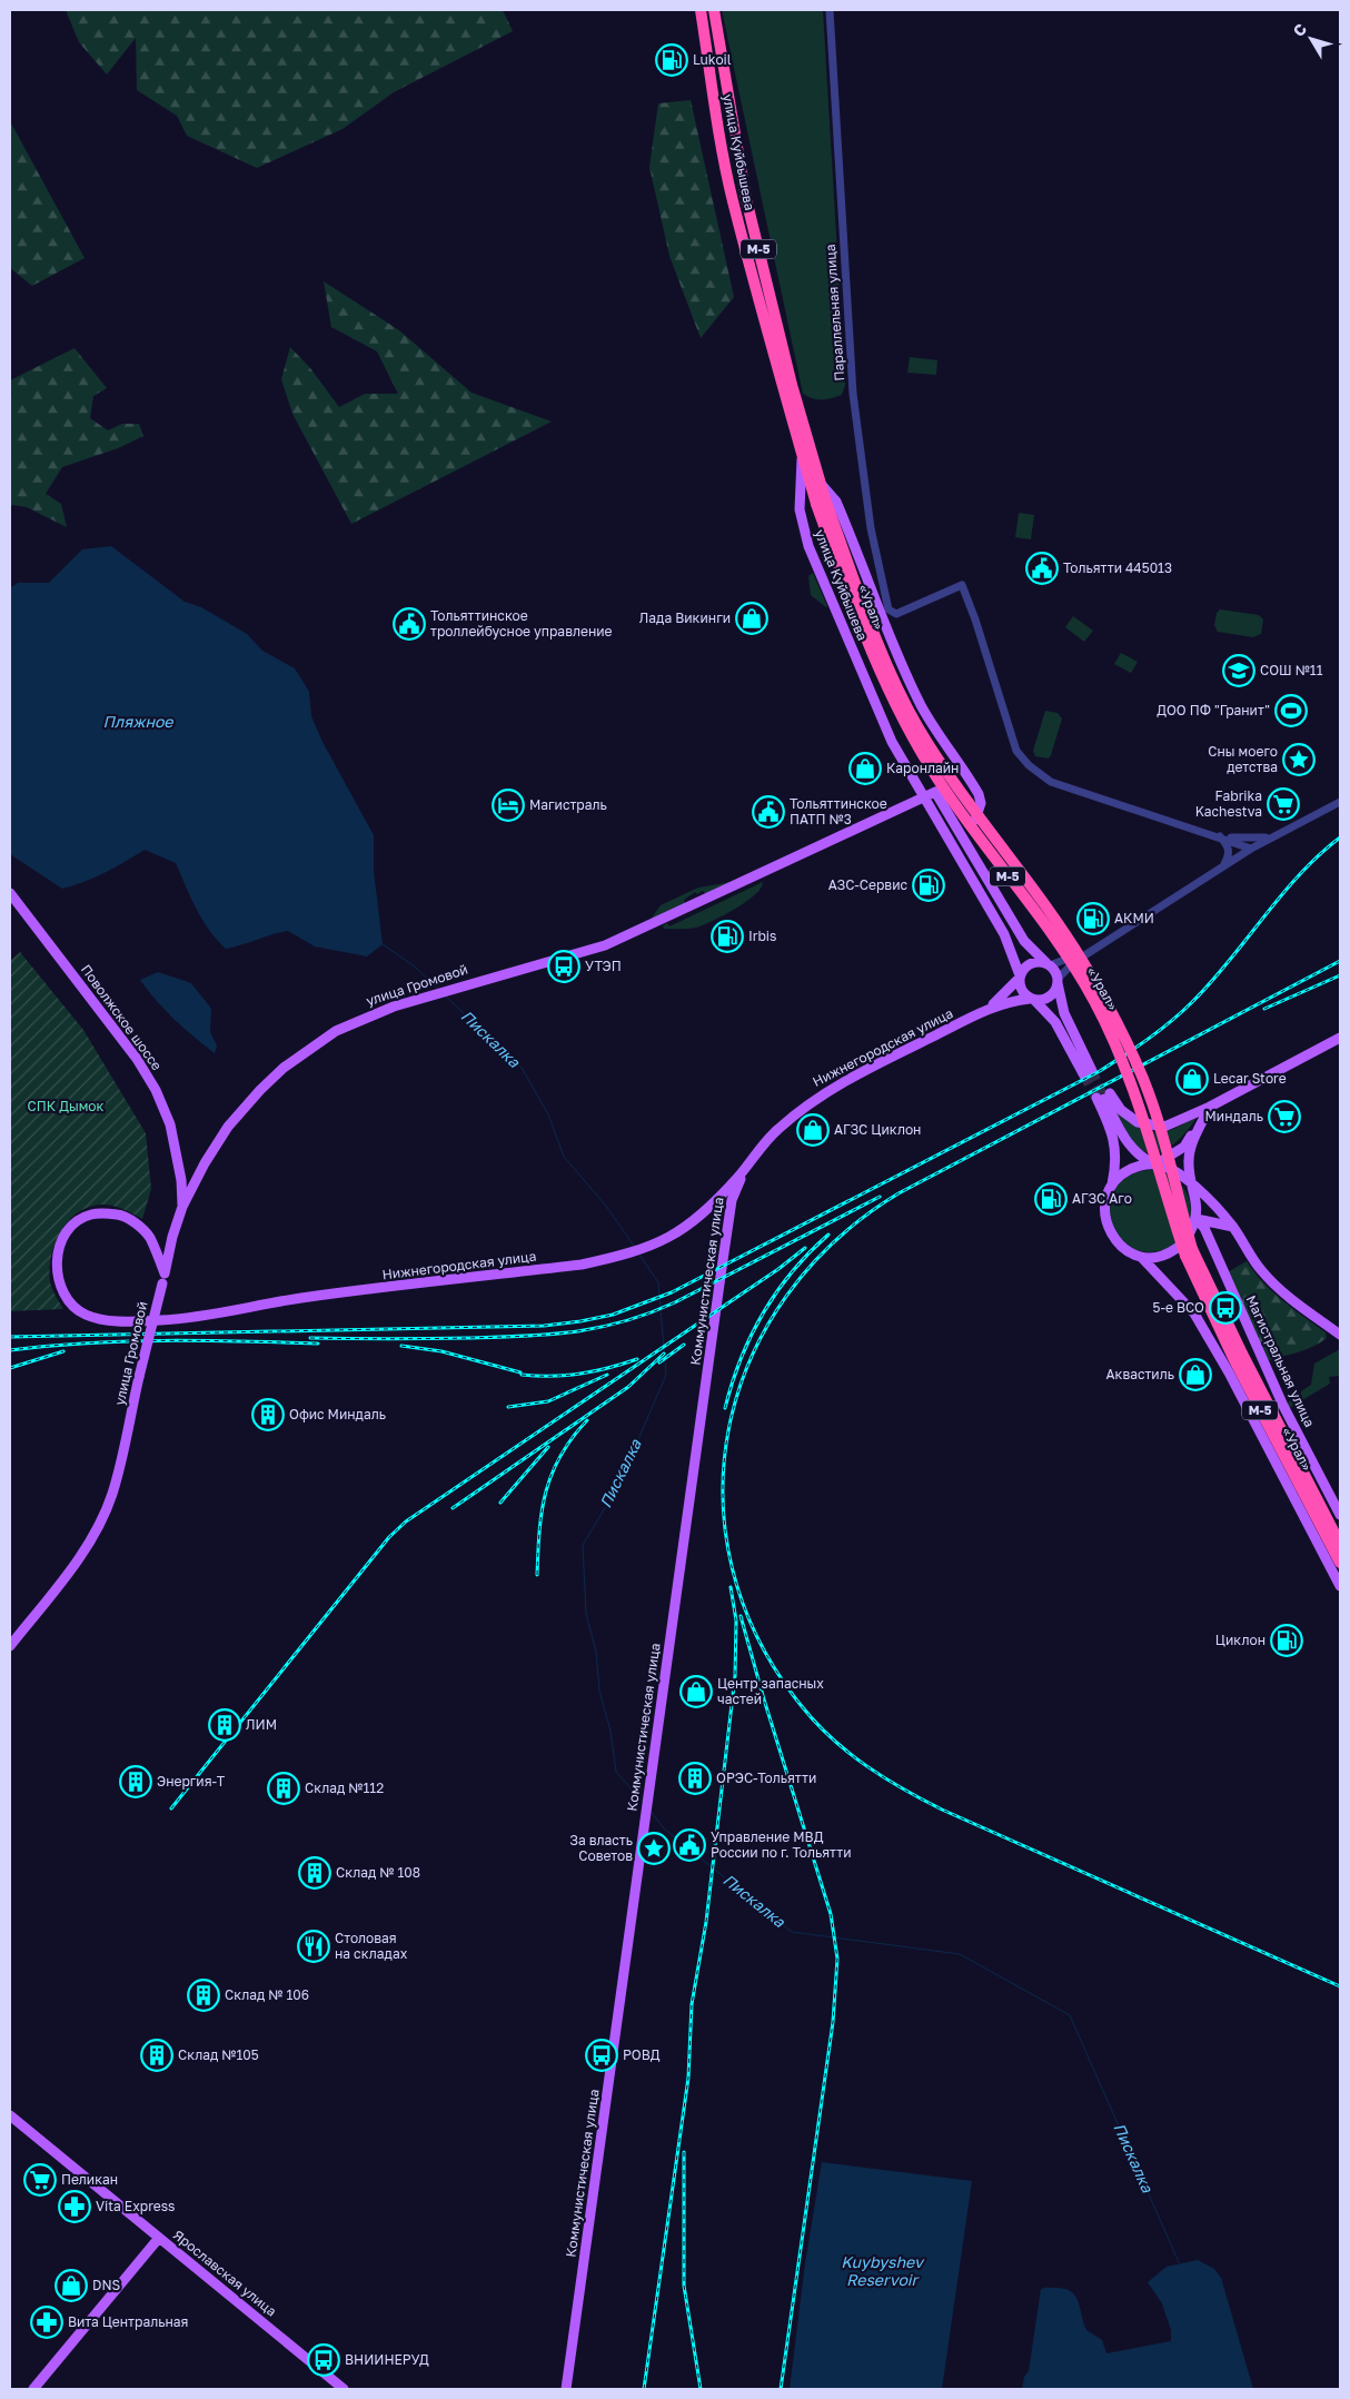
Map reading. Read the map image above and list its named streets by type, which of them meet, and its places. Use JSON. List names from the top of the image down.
{
  "streets": {
    "highway": ["улица Куйбышева", "М-5", "«Урал»"],
    "main road": [
      "улица Громовой",
      "Поволжское шоссе",
      "Нижнегородская улица",
      "Коммунистическая улица",
      "Магистральная улица",
      "Ярославская улица"
    ],
    "street": ["Параллельная улица"]
  },
  "crossings": [
    ["улица Куйбышева", "М-5"],
    ["улица Куйбышева", "«Урал»"],
    ["улица Куйбышева", "улица Громовой"],
    ["улица Куйбышева", "Нижнегородская улица"],
    ["М-5", "«Урал»"],
    ["улица Громовой", "Поволжское шоссе"],
    ["улица Громовой", "Нижнегородская улица"],
    ["Нижнегородская улица", "Коммунистическая улица"]
  ],
  "water": ["Пляжное", "Пискалка", "Kuybyshev Reservoir"],
  "parks": ["СПК Дымок"],
  "places": {
    "fuel station": [
      "Lukoil",
      "АЗС-Сервис",
      "АКМИ",
      "Irbis",
      "АГЗС Аго",
      "Циклон"
    ],
    "public building": [
      "Тольятти 445013",
      "Тольяттинское троллейбусное управление",
      "Тольяттинское ПАТП №3",
      "Управление МВД России по г. Тольятти"
    ],
    "shop": [
      "Лада Викинги",
      "Каронлайн",
      "Lecar Store",
      "АГЗС Циклон",
      "Аквастиль",
      "Центр запасных частей",
      "DNS"
    ],
    "school or university": ["СОШ №11"],
    "sports": ["ДОО ПФ \"Гранит\""],
    "place": ["Сны моего детства", "За власть Советов"],
    "supermarket": ["Fabrika Kachestva", "Миндаль", "Пеликан"],
    "hotel": ["Магистраль"],
    "bus stop": [
      "УТЭП",
      "5-е ВСО",
      "РОВД",
      "ВНИИНЕРУД"
    ],
    "building": [
      "Офис Миндаль",
      "ЛИМ",
      "ОРЭС-Тольятти",
      "Энергия-Т",
      "Склад №112",
      "Склад № 108",
      "Склад № 106",
      "Склад №105"
    ],
    "restaurant": ["Столовая на складах"],
    "pharmacy": ["Vita Express", "Вита Центральная"]
  },
  "north": "top left"
}
